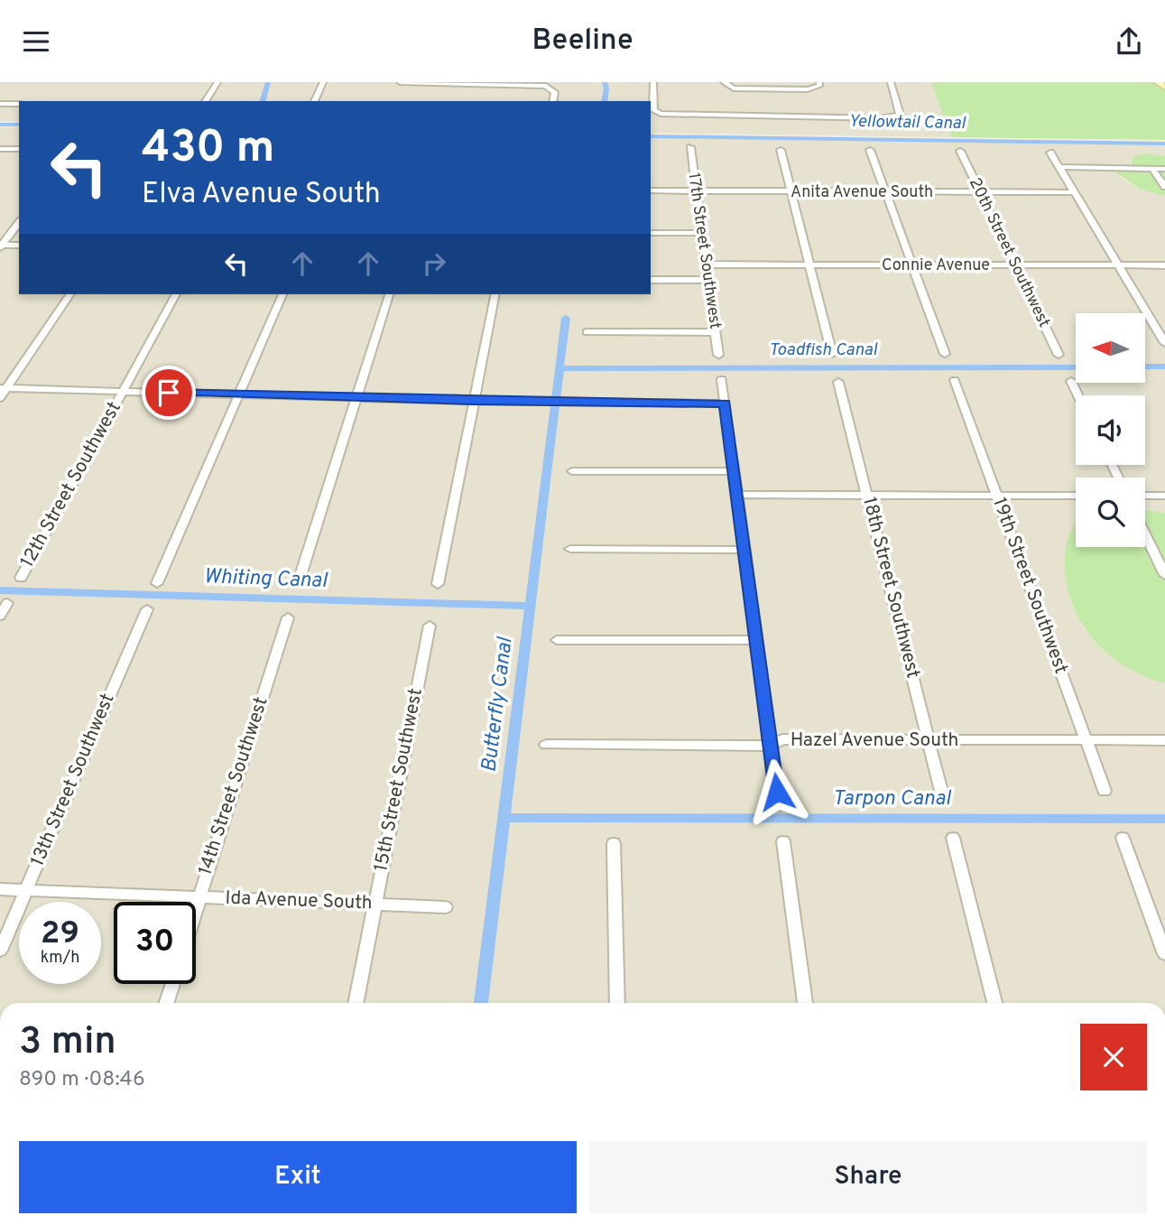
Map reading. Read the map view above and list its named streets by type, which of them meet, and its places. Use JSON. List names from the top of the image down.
{
  "streets": {
    "street": [
      "Anita Avenue South",
      "17th Street Southwest",
      "20th Street Southwest",
      "Connie Avenue",
      "12th Street Southwest",
      "19th Street Southwest",
      "18th Street Southwest",
      "Hazel Avenue South",
      "13th Street Southwest",
      "15th Street Southwest",
      "14th Street Southwest",
      "Ida Avenue South"
    ]
  },
  "crossings": [
    ["Anita Avenue South", "17th Street Southwest"],
    ["Anita Avenue South", "20th Street Southwest"],
    ["17th Street Southwest", "Connie Avenue"],
    ["20th Street Southwest", "Connie Avenue"],
    ["19th Street Southwest", "Hazel Avenue South"],
    ["18th Street Southwest", "Hazel Avenue South"],
    ["13th Street Southwest", "Ida Avenue South"],
    ["15th Street Southwest", "Ida Avenue South"],
    ["14th Street Southwest", "Ida Avenue South"]
  ],
  "water": [
    "Yellowtail Canal",
    "Toadfish Canal",
    "Whiting Canal",
    "Butterfly Canal",
    "Tarpon Canal"
  ],
  "north": "left",
  "page": {
    "header": "Beeline",
    "turn": ["430 m", "Elva Avenue South"],
    "speed": "29 km/h",
    "limit": "30",
    "heading": ["3 min", "890 m · 08:46"],
    "buttons": ["Exit", "Share"]
  }
}
